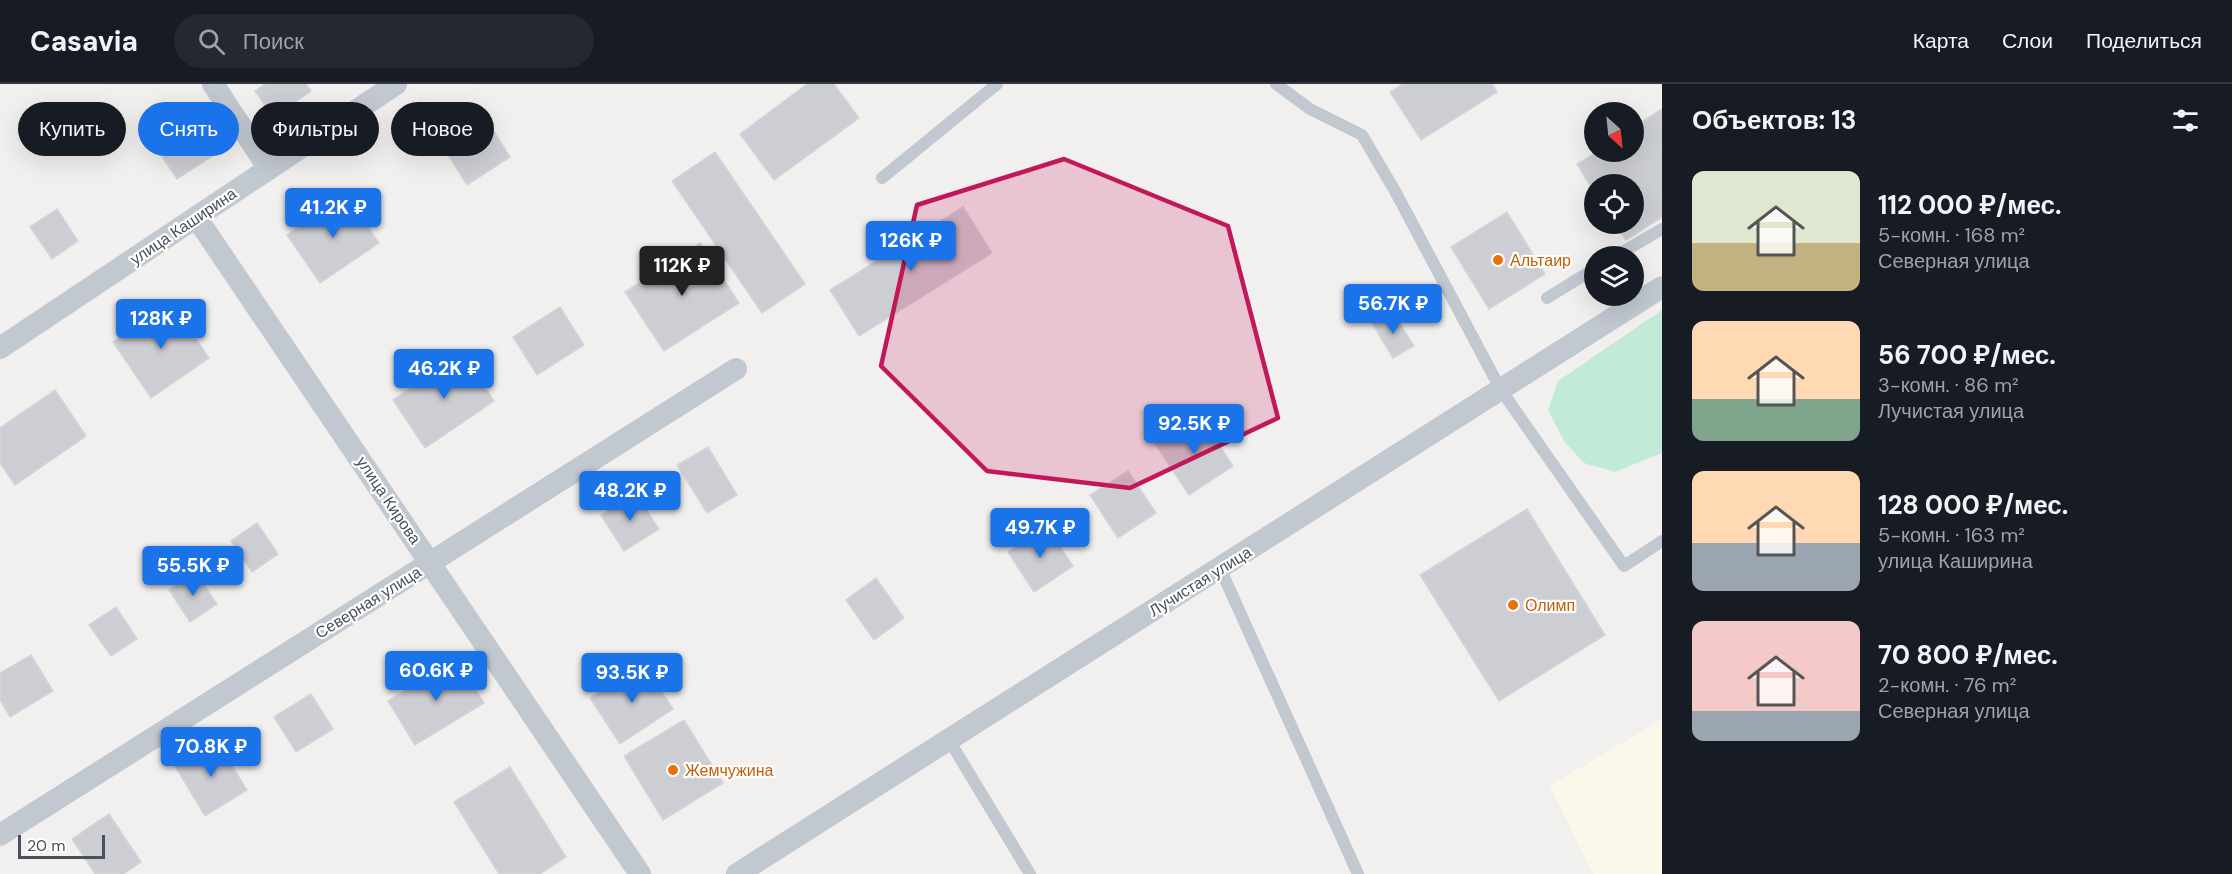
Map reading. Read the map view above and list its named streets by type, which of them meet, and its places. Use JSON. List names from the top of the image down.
{
  "streets": {
    "street": [
      "улица Каширина",
      "улица Кирова",
      "Лучистая улица",
      "Северная улица"
    ]
  },
  "crossings": [
    ["улица Каширина", "улица Кирова"],
    ["улица Кирова", "Северная улица"]
  ],
  "places": ["Альтаир", "Олимп", "Жемчужина"],
  "scale_bar": "20 m",
  "north": "bottom right",
  "page": {
    "header": "Casavia",
    "search": "Поиск",
    "nav": ["Карта", "Слои", "Поделиться"],
    "heading": "Объектов: 13",
    "chip": [
      "Купить",
      "Снять",
      "Фильтры",
      "Новое"
    ],
    "list": [
      {
        "name": "112 000 ₽/мес.",
        "note": "5-комн. · 168 m² · Северная улица"
      },
      {
        "name": "56 700 ₽/мес.",
        "note": "3-комн. · 86 m² · Лучистая улица"
      },
      {
        "name": "128 000 ₽/мес.",
        "note": "5-комн. · 163 m² · улица Каширина"
      },
      {
        "name": "70 800 ₽/мес.",
        "note": "2-комн. · 76 m² · Северная улица"
      }
    ],
    "price": [
      "41.2K ₽",
      "126K ₽",
      "112K ₽",
      "56.7K ₽",
      "128K ₽",
      "46.2K ₽",
      "92.5K ₽",
      "48.2K ₽",
      "49.7K ₽",
      "55.5K ₽",
      "60.6K ₽",
      "93.5K ₽",
      "70.8K ₽"
    ],
    "scale": "20 m"
  }
}
